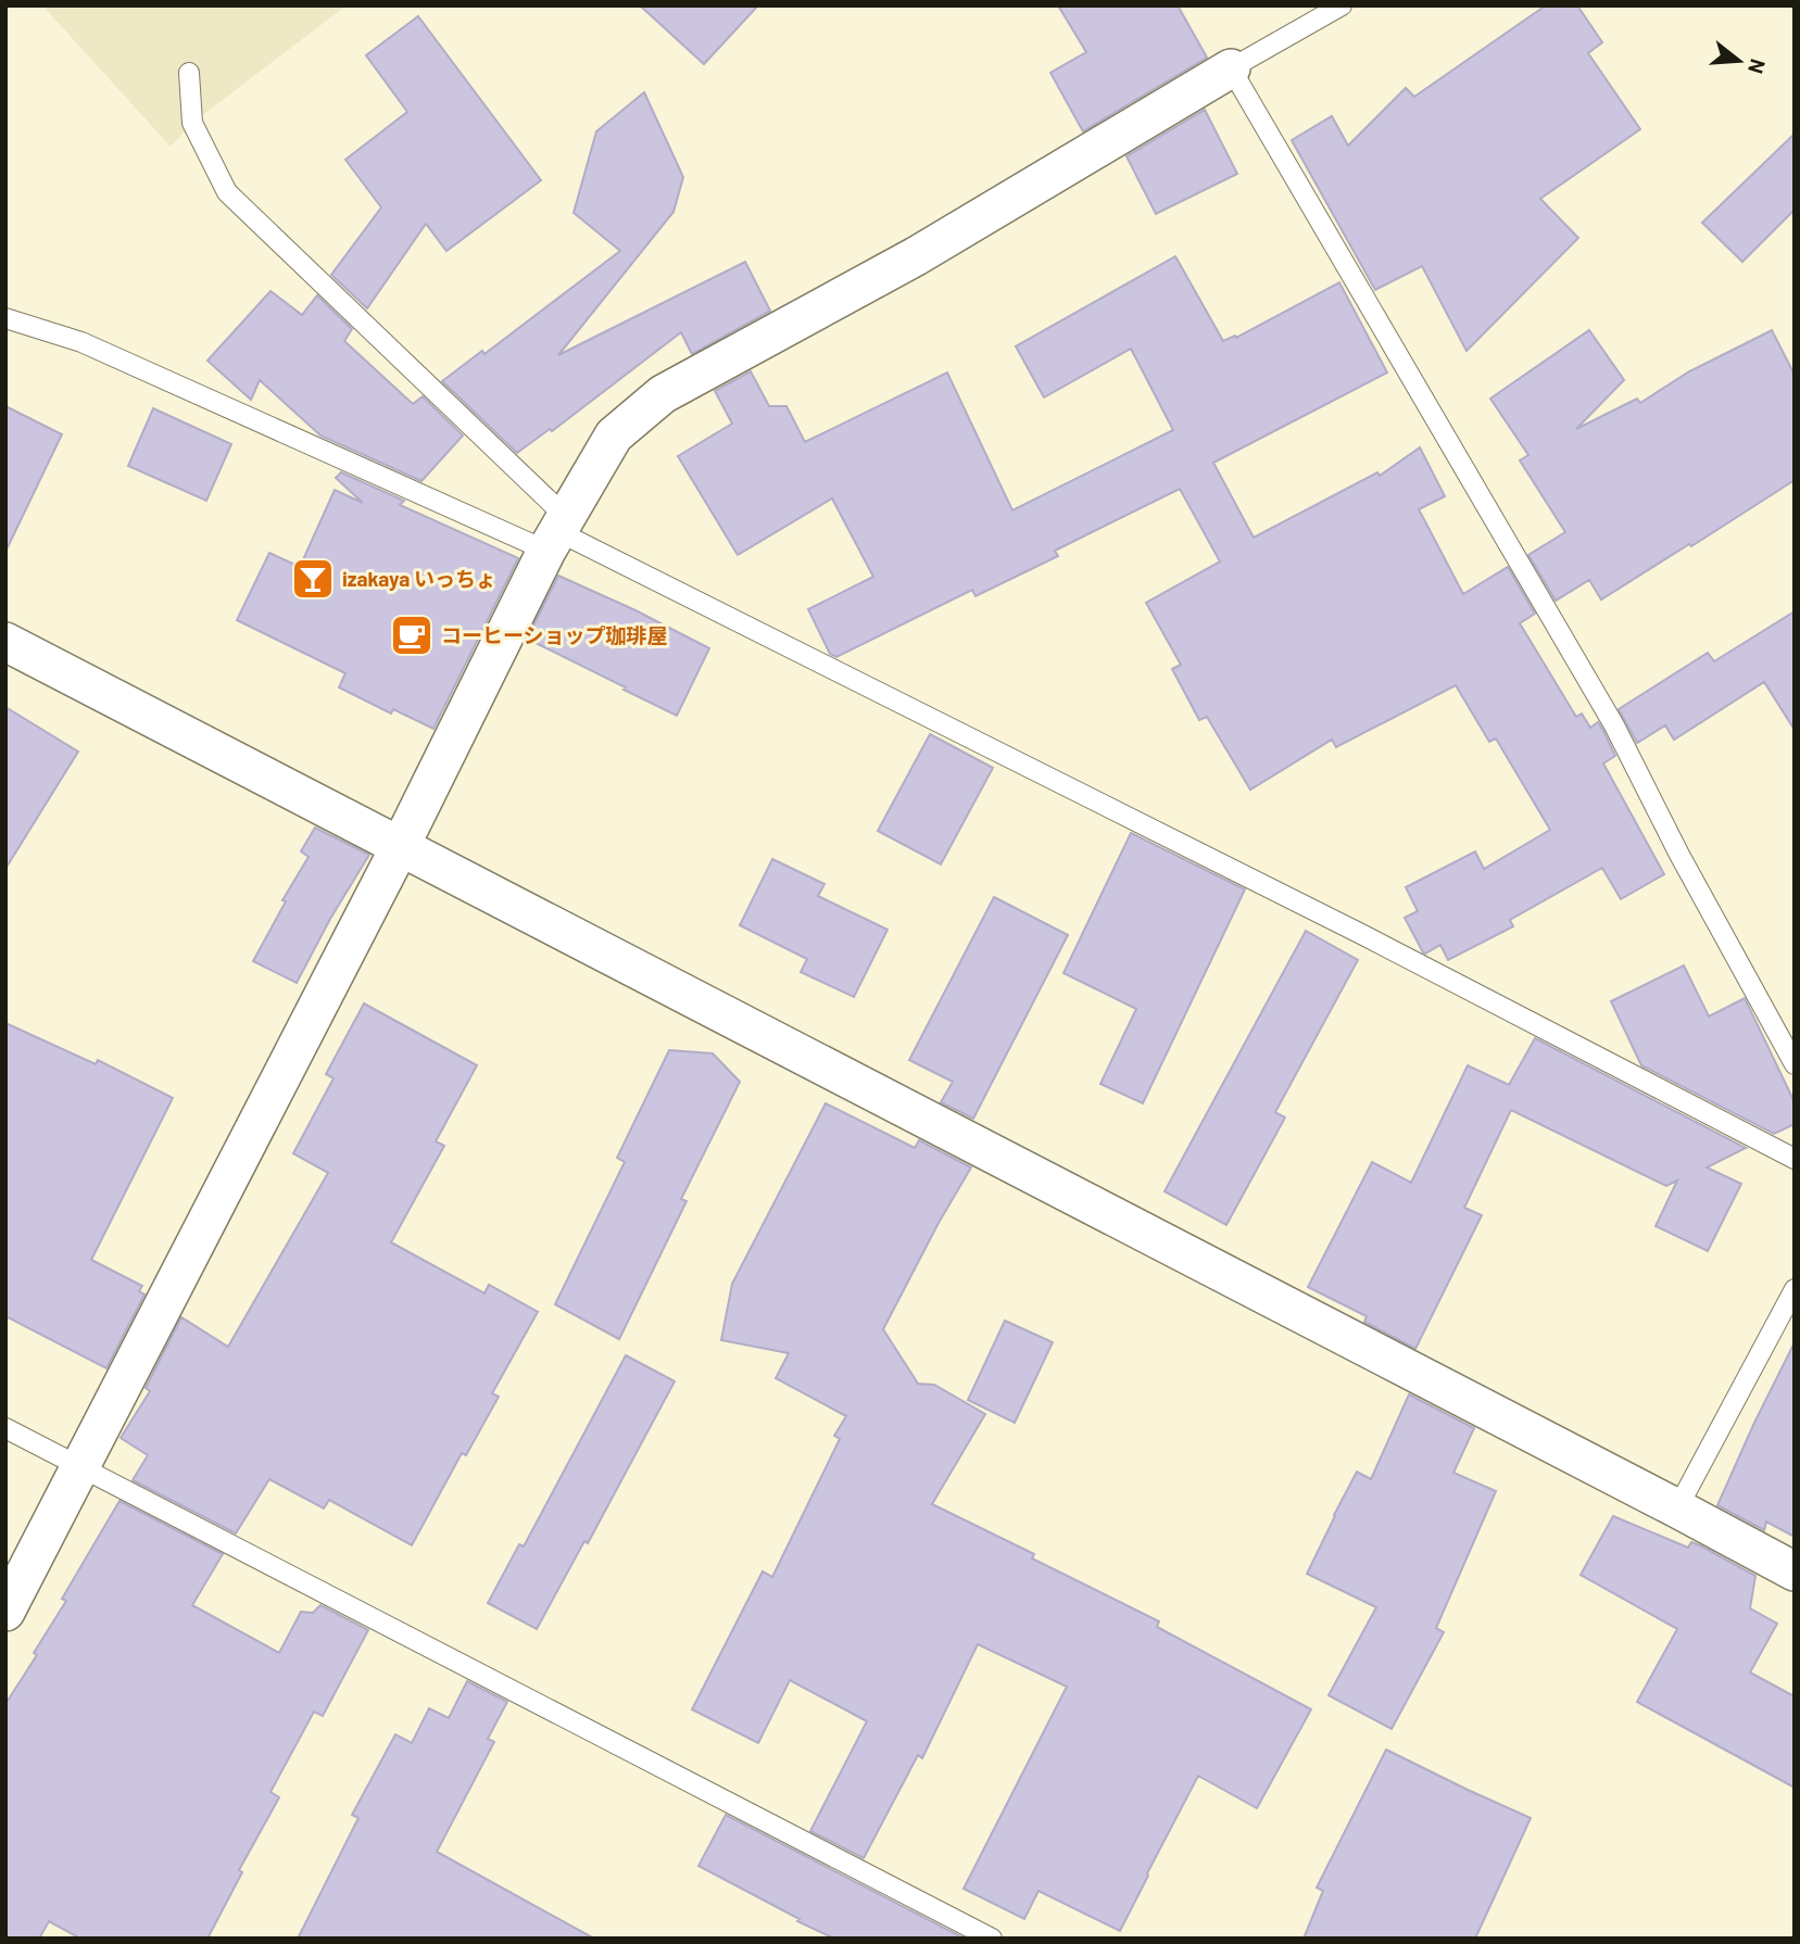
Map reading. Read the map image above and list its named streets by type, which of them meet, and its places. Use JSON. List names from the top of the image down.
{
  "places": {
    "bar": ["izakaya いっちょ"],
    "cafe": ["コーヒーショップ珈琲屋"]
  },
  "north": "right"
}
